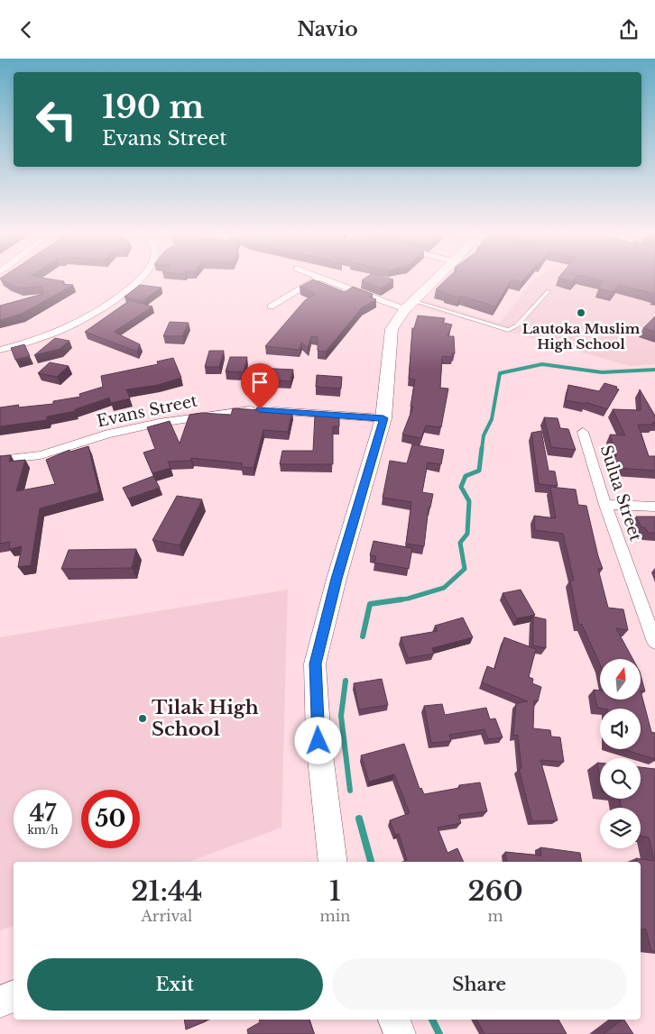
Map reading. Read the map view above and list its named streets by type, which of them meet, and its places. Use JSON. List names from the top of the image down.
{
  "streets": {
    "street": ["Evans Street", "Sulua Street"]
  },
  "places": ["Lautoka Muslim High School", "Tilak High School"],
  "north": "top",
  "page": {
    "header": "Navio",
    "turn": ["190 m", "Evans Street"],
    "speed": "47 km/h",
    "limit": "50",
    "eta": [
      "21:44",
      "Arrival",
      "1",
      "min",
      "260",
      "m"
    ],
    "buttons": ["Exit", "Share"]
  }
}
